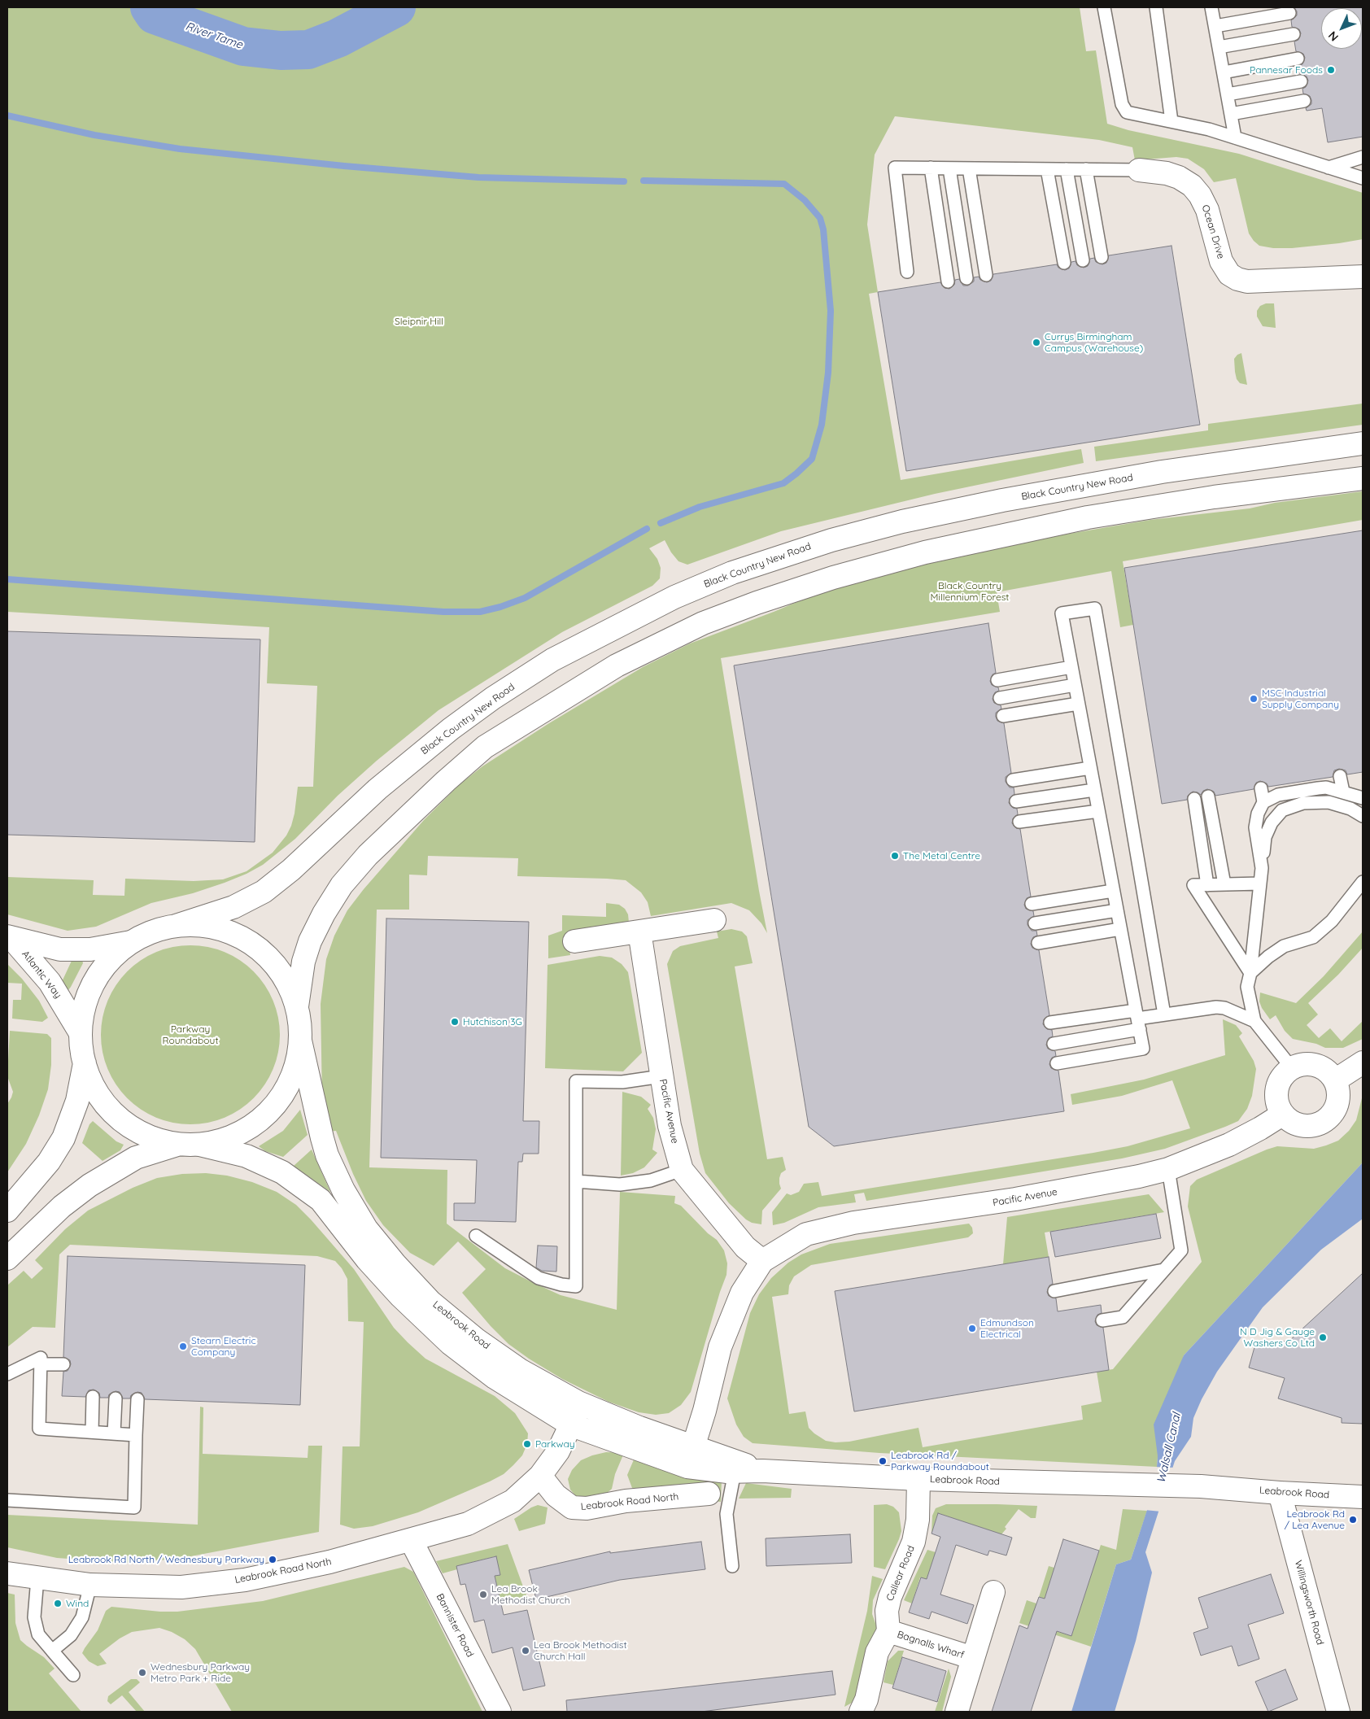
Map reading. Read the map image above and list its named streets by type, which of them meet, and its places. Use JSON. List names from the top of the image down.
{
  "streets": {
    "main road": [
      "Ocean Drive",
      "Black Country New Road",
      "Atlantic Way",
      "Pacific Avenue",
      "Leabrook Road",
      "Leabrook Road North",
      "Callear Road",
      "Willingsworth Road",
      "Bannister Road",
      "Bagnalls Wharf"
    ]
  },
  "crossings": [
    ["Pacific Avenue", "Leabrook Road"],
    ["Leabrook Road", "Leabrook Road North"],
    ["Leabrook Road", "Callear Road"],
    ["Leabrook Road", "Willingsworth Road"],
    ["Leabrook Road North", "Bannister Road"],
    ["Callear Road", "Bagnalls Wharf"]
  ],
  "water": ["River Tame", "Walsall Canal"],
  "parks": ["Sleipnir Hill", "Black Country Millennium Forest", "Parkway Roundabout"],
  "places": [
    "Pannesar Foods",
    "Currys Birmingham Campus (Warehouse)",
    "MSC Industrial Supply Company",
    "The Metal Centre",
    "Hutchison 3G",
    "Edmundson Electrical",
    "N D Jig & Gauge Washers Co Ltd",
    "Stearn Electric Company",
    "Parkway",
    "Leabrook Rd / Parkway Roundabout",
    "Leabrook Rd / Lea Avenue",
    "Leabrook Rd North / Wednesbury Parkway",
    "Lea Brook Methodist Church",
    "Wind",
    "Lea Brook Methodist Church Hall",
    "Wednesbury Parkway Metro Park + Ride"
  ],
  "north": "bottom left"
}
